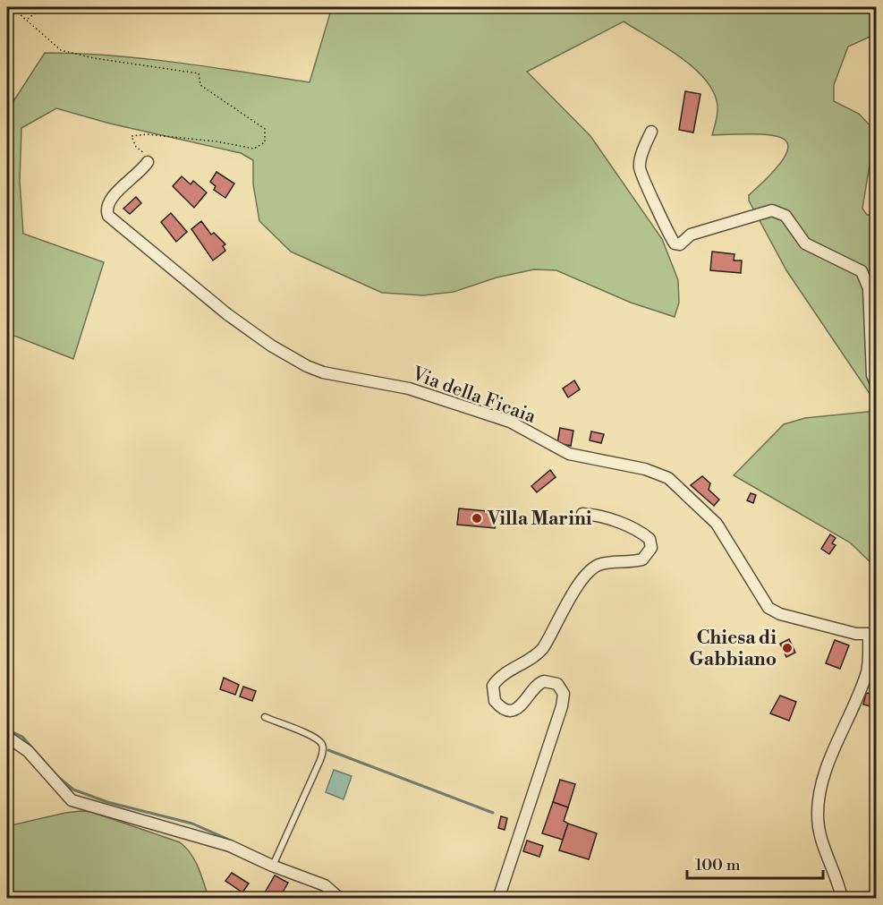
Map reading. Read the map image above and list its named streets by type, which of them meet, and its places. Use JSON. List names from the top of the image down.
{
  "streets": {
    "street": ["Via della Ficaia"]
  },
  "places": ["Villa Marini", "Chiesa di Gabbiano"],
  "scale_bar": "100 m"
}
